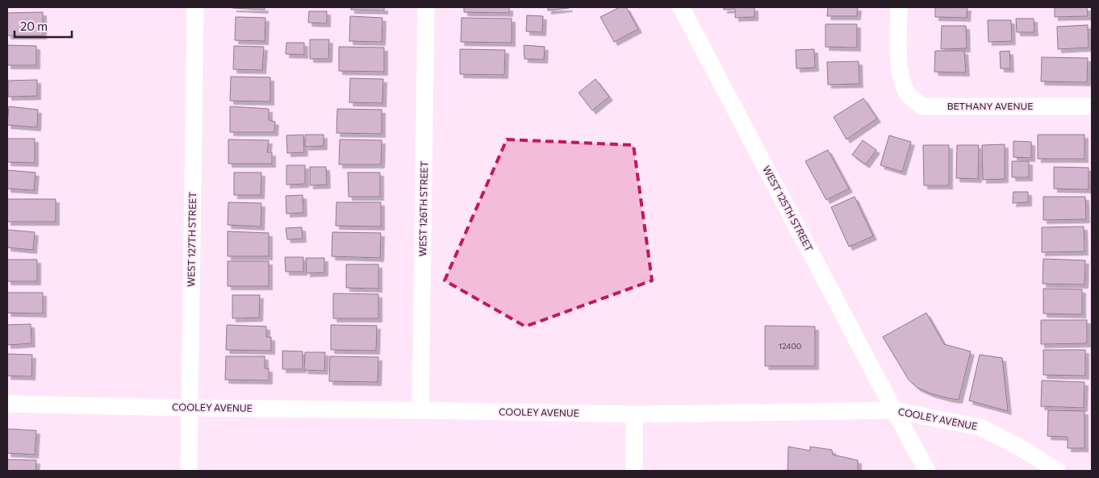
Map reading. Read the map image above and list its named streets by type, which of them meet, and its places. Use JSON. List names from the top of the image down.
{
  "streets": {
    "street": [
      "BETHANY AVENUE",
      "WEST 126TH STREET",
      "WEST 125TH STREET",
      "WEST 127TH STREET",
      "COOLEY AVENUE"
    ]
  },
  "crossings": [
    ["WEST 126TH STREET", "COOLEY AVENUE"],
    ["WEST 125TH STREET", "COOLEY AVENUE"],
    ["WEST 127TH STREET", "COOLEY AVENUE"]
  ],
  "house_numbers": ["12400"],
  "scale_bar": "20 m"
}
